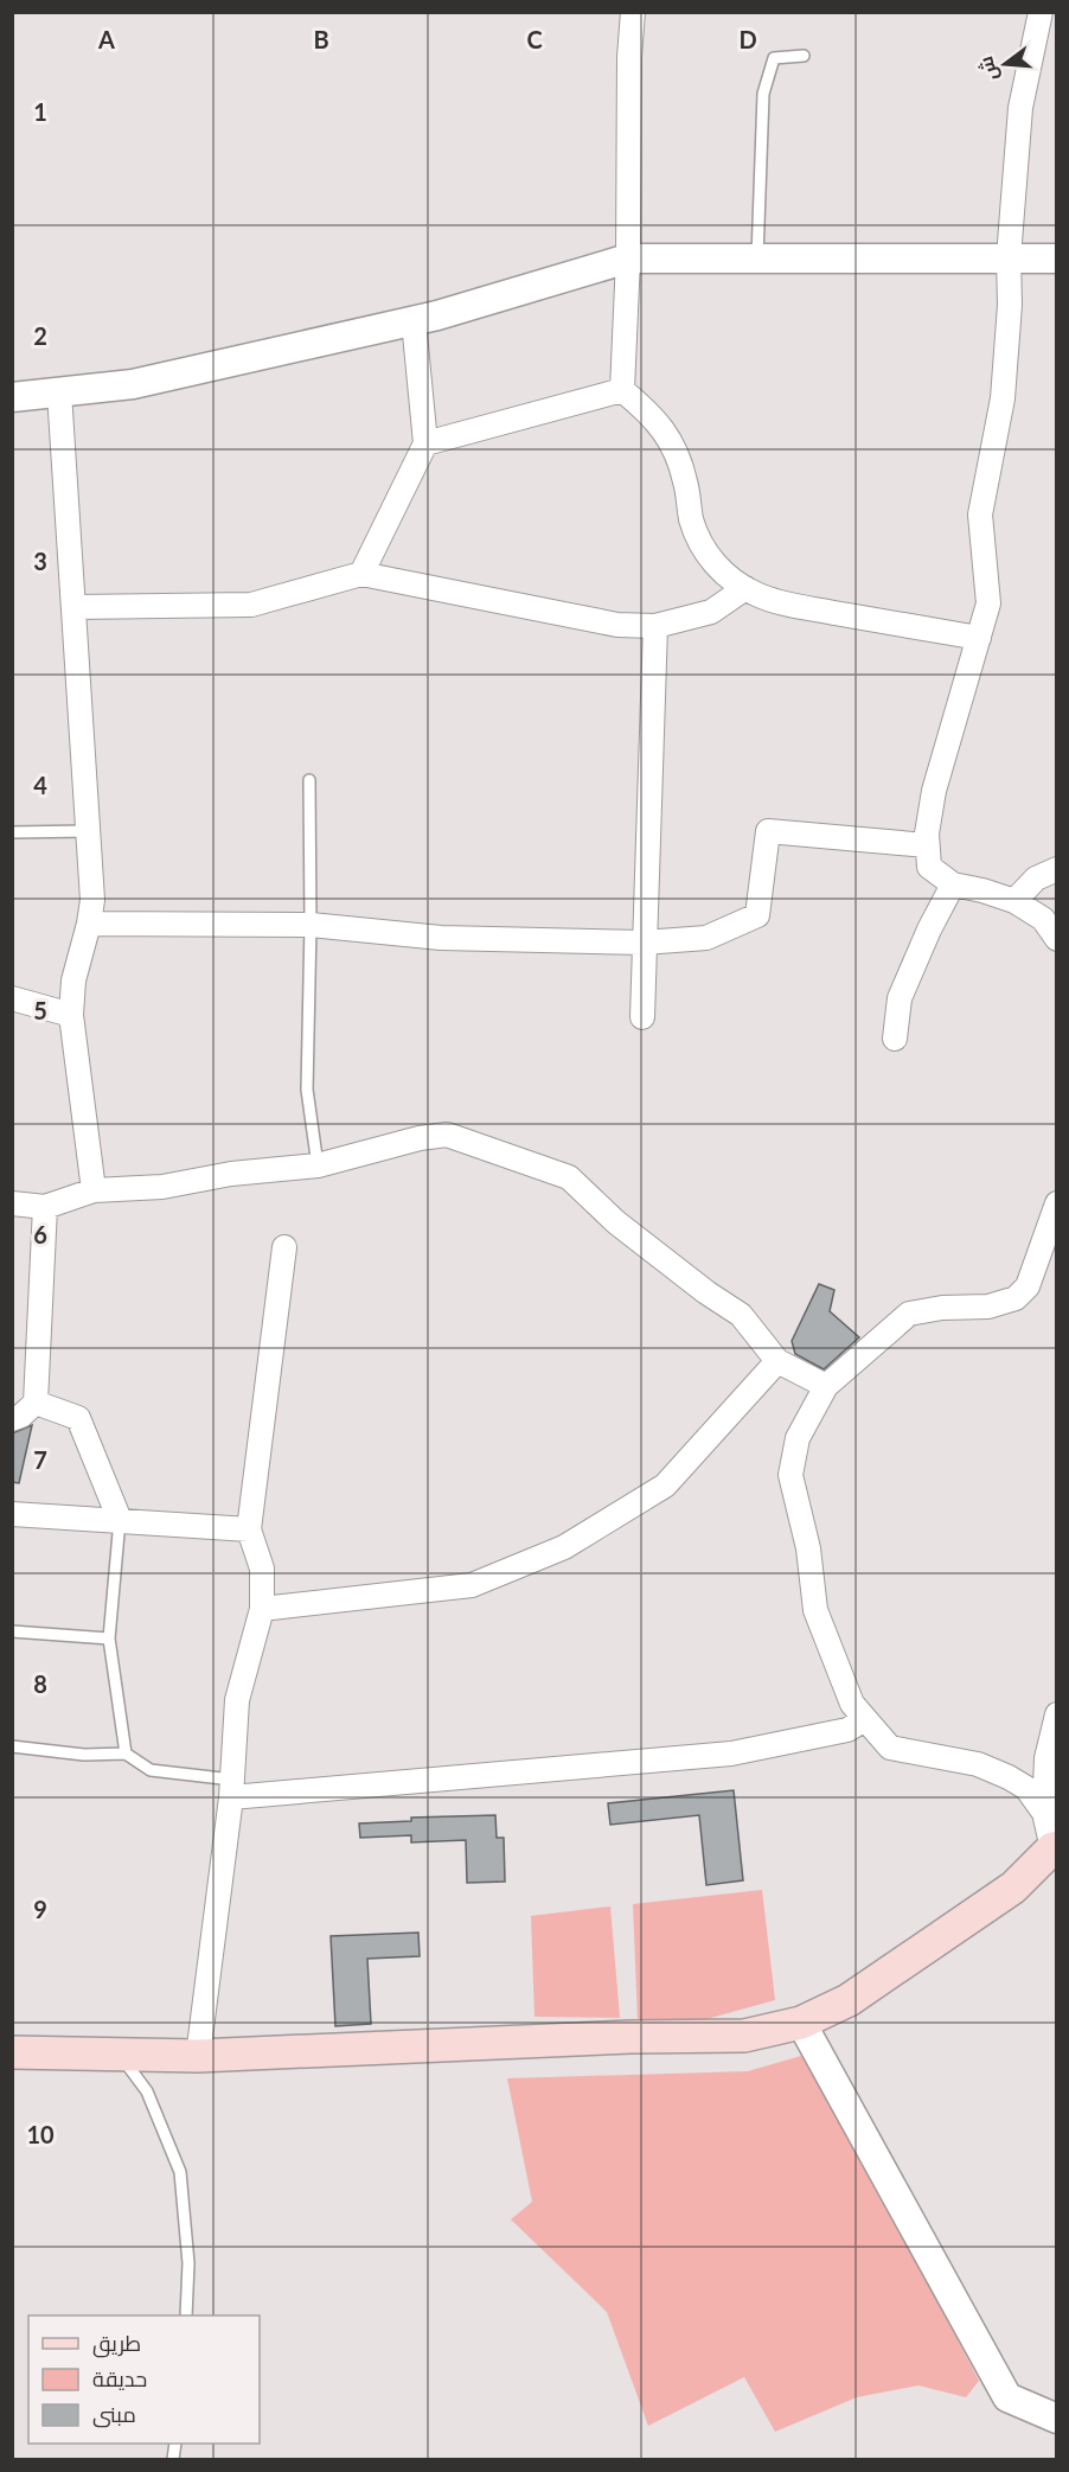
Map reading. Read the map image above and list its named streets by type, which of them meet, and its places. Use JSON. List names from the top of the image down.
{
  "legend": ["طريق", "حديقة", "مبنى"],
  "north": "left",
  "grid": {
    "columns": [
      "A",
      "B",
      "C",
      "D"
    ],
    "rows": [
      "1",
      "2",
      "3",
      "4",
      "5",
      "6",
      "7",
      "8",
      "9",
      "10"
    ]
  }
}
